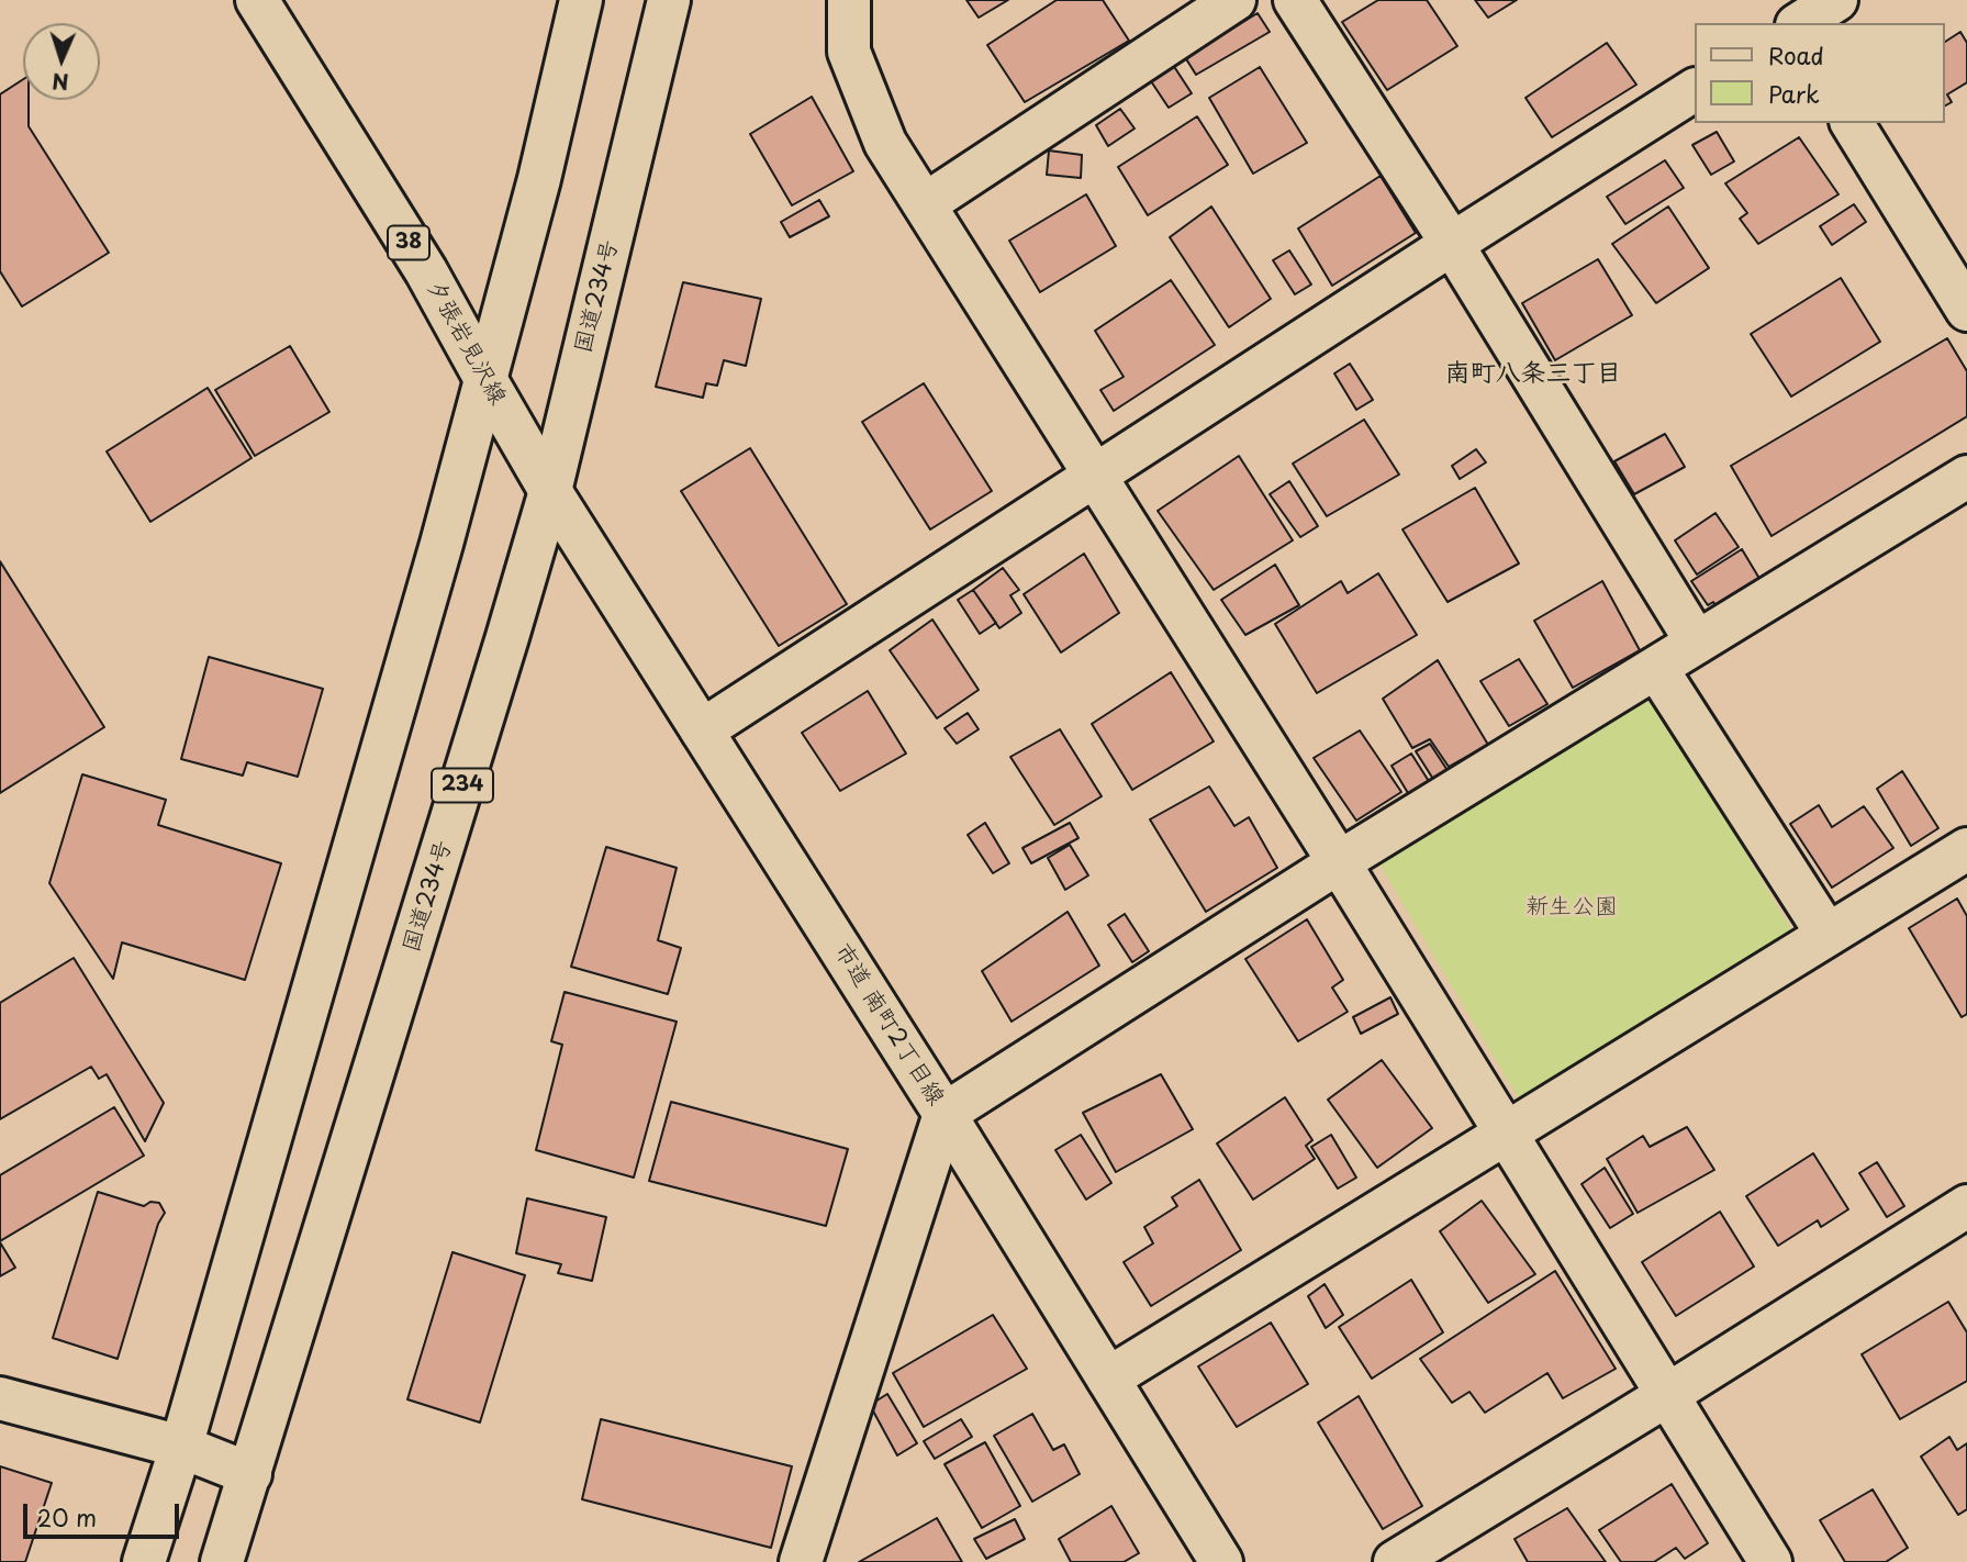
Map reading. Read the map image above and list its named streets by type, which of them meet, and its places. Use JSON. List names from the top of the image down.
{
  "streets": {
    "main road": [
      "38",
      "国道234号",
      "夕張岩見沢線",
      "234",
      "市道 南町2丁目線"
    ]
  },
  "crossings": [
    ["国道234号", "夕張岩見沢線"],
    ["国道234号", "市道 南町2丁目線"],
    ["夕張岩見沢線", "市道 南町2丁目線"]
  ],
  "districts": ["南町八条三丁目"],
  "parks": ["新生公園"],
  "legend": ["Road", "Park"],
  "scale_bar": "20 m",
  "north": "bottom"
}
